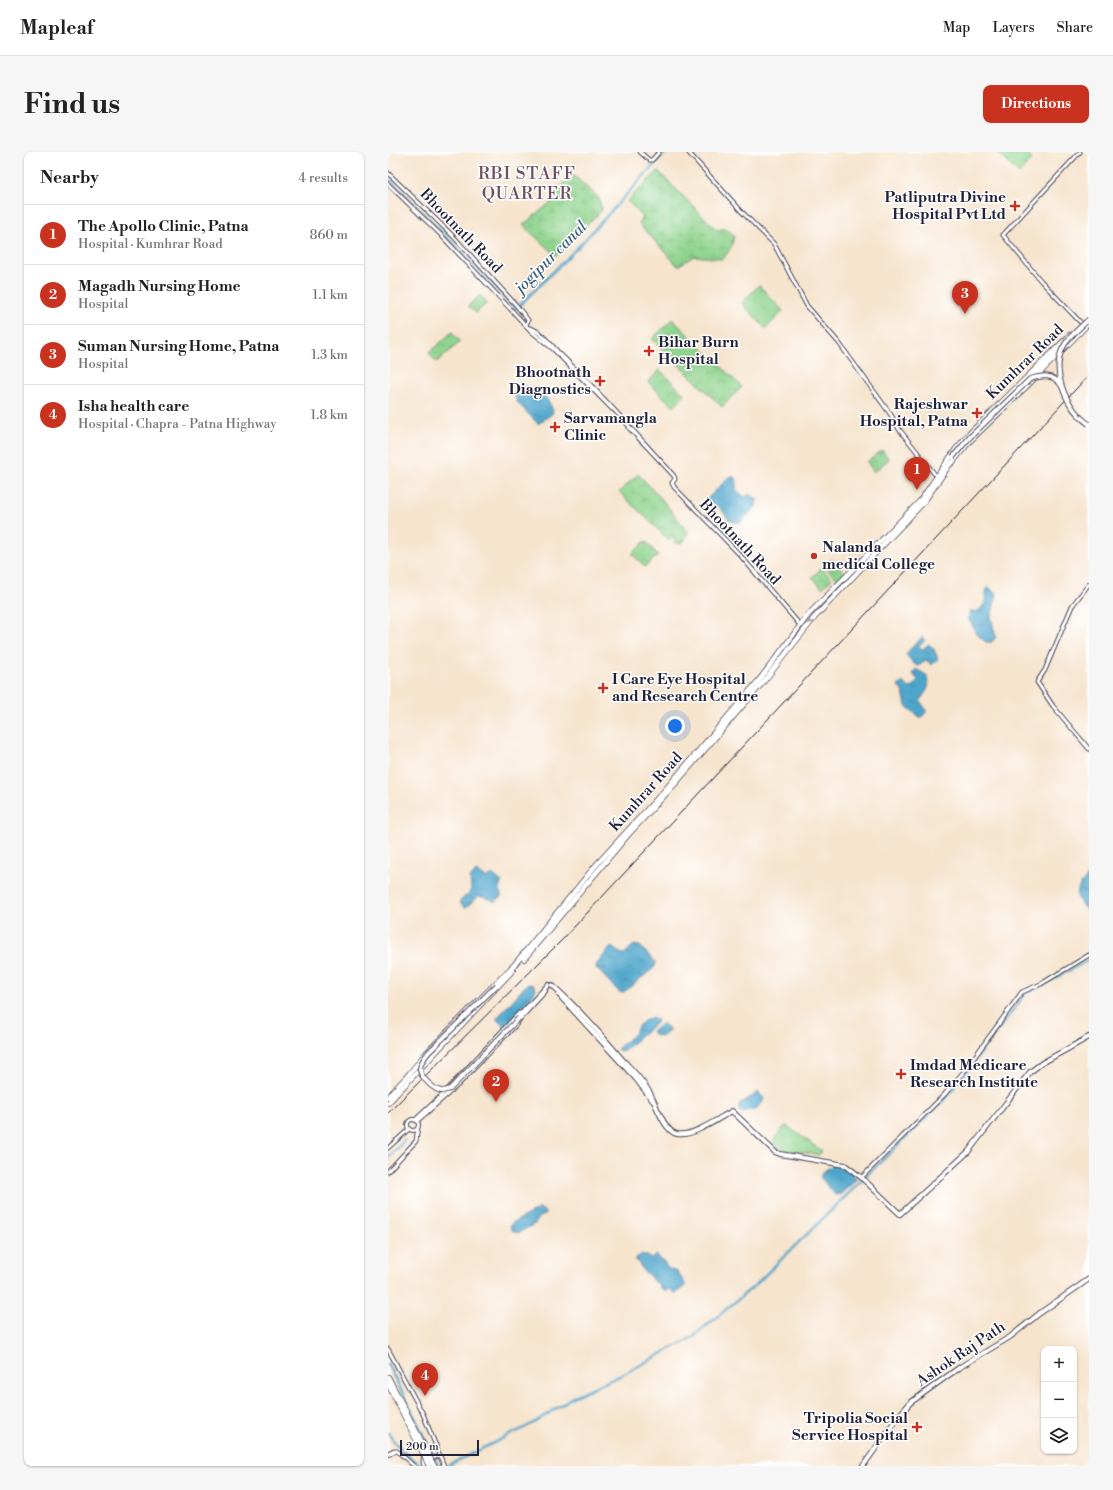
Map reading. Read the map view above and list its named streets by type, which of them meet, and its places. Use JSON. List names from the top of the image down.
{
  "streets": {
    "highway": ["Kumhrar Road"],
    "main road": ["Ashok Raj Path"],
    "street": ["Bhootnath Road"]
  },
  "crossings": [
    ["Bhootnath Road", "Kumhrar Road"]
  ],
  "districts": ["RBI STAFF QUARTER"],
  "water": ["jogipur canal"],
  "places": {
    "health": [
      "Patliputra Divine Hospital Pvt Ltd",
      "Bihar Burn Hospital",
      "Bhootnath Diagnostics",
      "Rajeshwar Hospital, Patna",
      "Sarvamangla Clinic",
      "I Care Eye Hospital and Research Centre",
      "Imdad Medicare Research Institute",
      "Tripolia Social Service Hospital"
    ],
    "other": ["Nalanda medical College"]
  },
  "scale_bar": "200 m",
  "page": {
    "header": "Mapleaf",
    "nav": ["Map", "Layers", "Share"],
    "buttons": "Directions",
    "title": "Find us",
    "heading": ["Nearby", "4 results"],
    "list": [
      {
        "mark": "1",
        "name": "The Apollo Clinic, Patna",
        "note": "Hospital · Kumhrar Road",
        "value": "860 m"
      },
      {
        "mark": "2",
        "name": "Magadh Nursing Home",
        "note": "Hospital",
        "value": "1.1 km"
      },
      {
        "mark": "3",
        "name": "Suman Nursing Home, Patna",
        "note": "Hospital",
        "value": "1.3 km"
      },
      {
        "mark": "4",
        "name": "Isha health care",
        "note": "Hospital · Chapra - Patna Highway",
        "value": "1.8 km"
      }
    ],
    "pins": [
      "3",
      "1",
      "2",
      "4"
    ],
    "map_buttons": ["+", "−"],
    "scale": "200 m"
  }
}
